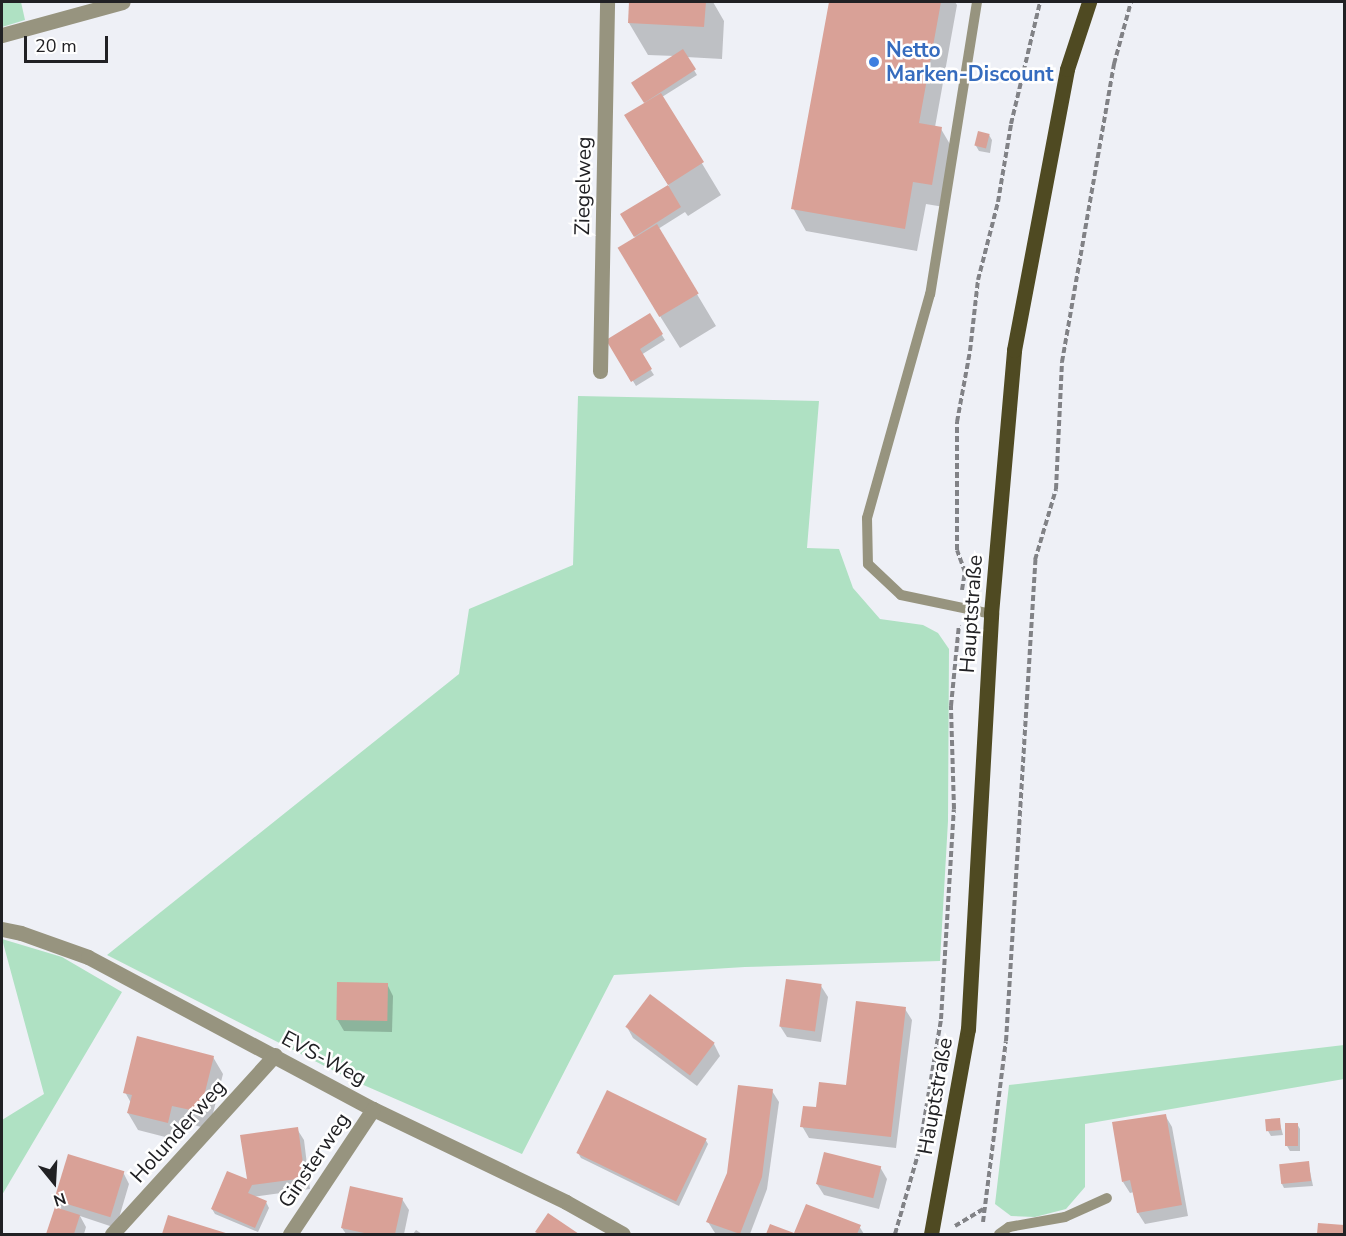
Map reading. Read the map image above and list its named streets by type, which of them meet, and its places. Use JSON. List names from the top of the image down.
{
  "streets": {
    "main road": ["Hauptstraße"],
    "street": [
      "Ziegelweg",
      "EVS-Weg",
      "Holunderweg",
      "Ginsterweg"
    ]
  },
  "crossings": [
    ["EVS-Weg", "Holunderweg"],
    ["EVS-Weg", "Ginsterweg"]
  ],
  "places": ["Netto Marken-Discount"],
  "scale_bar": "20 m",
  "north": "bottom"
}
